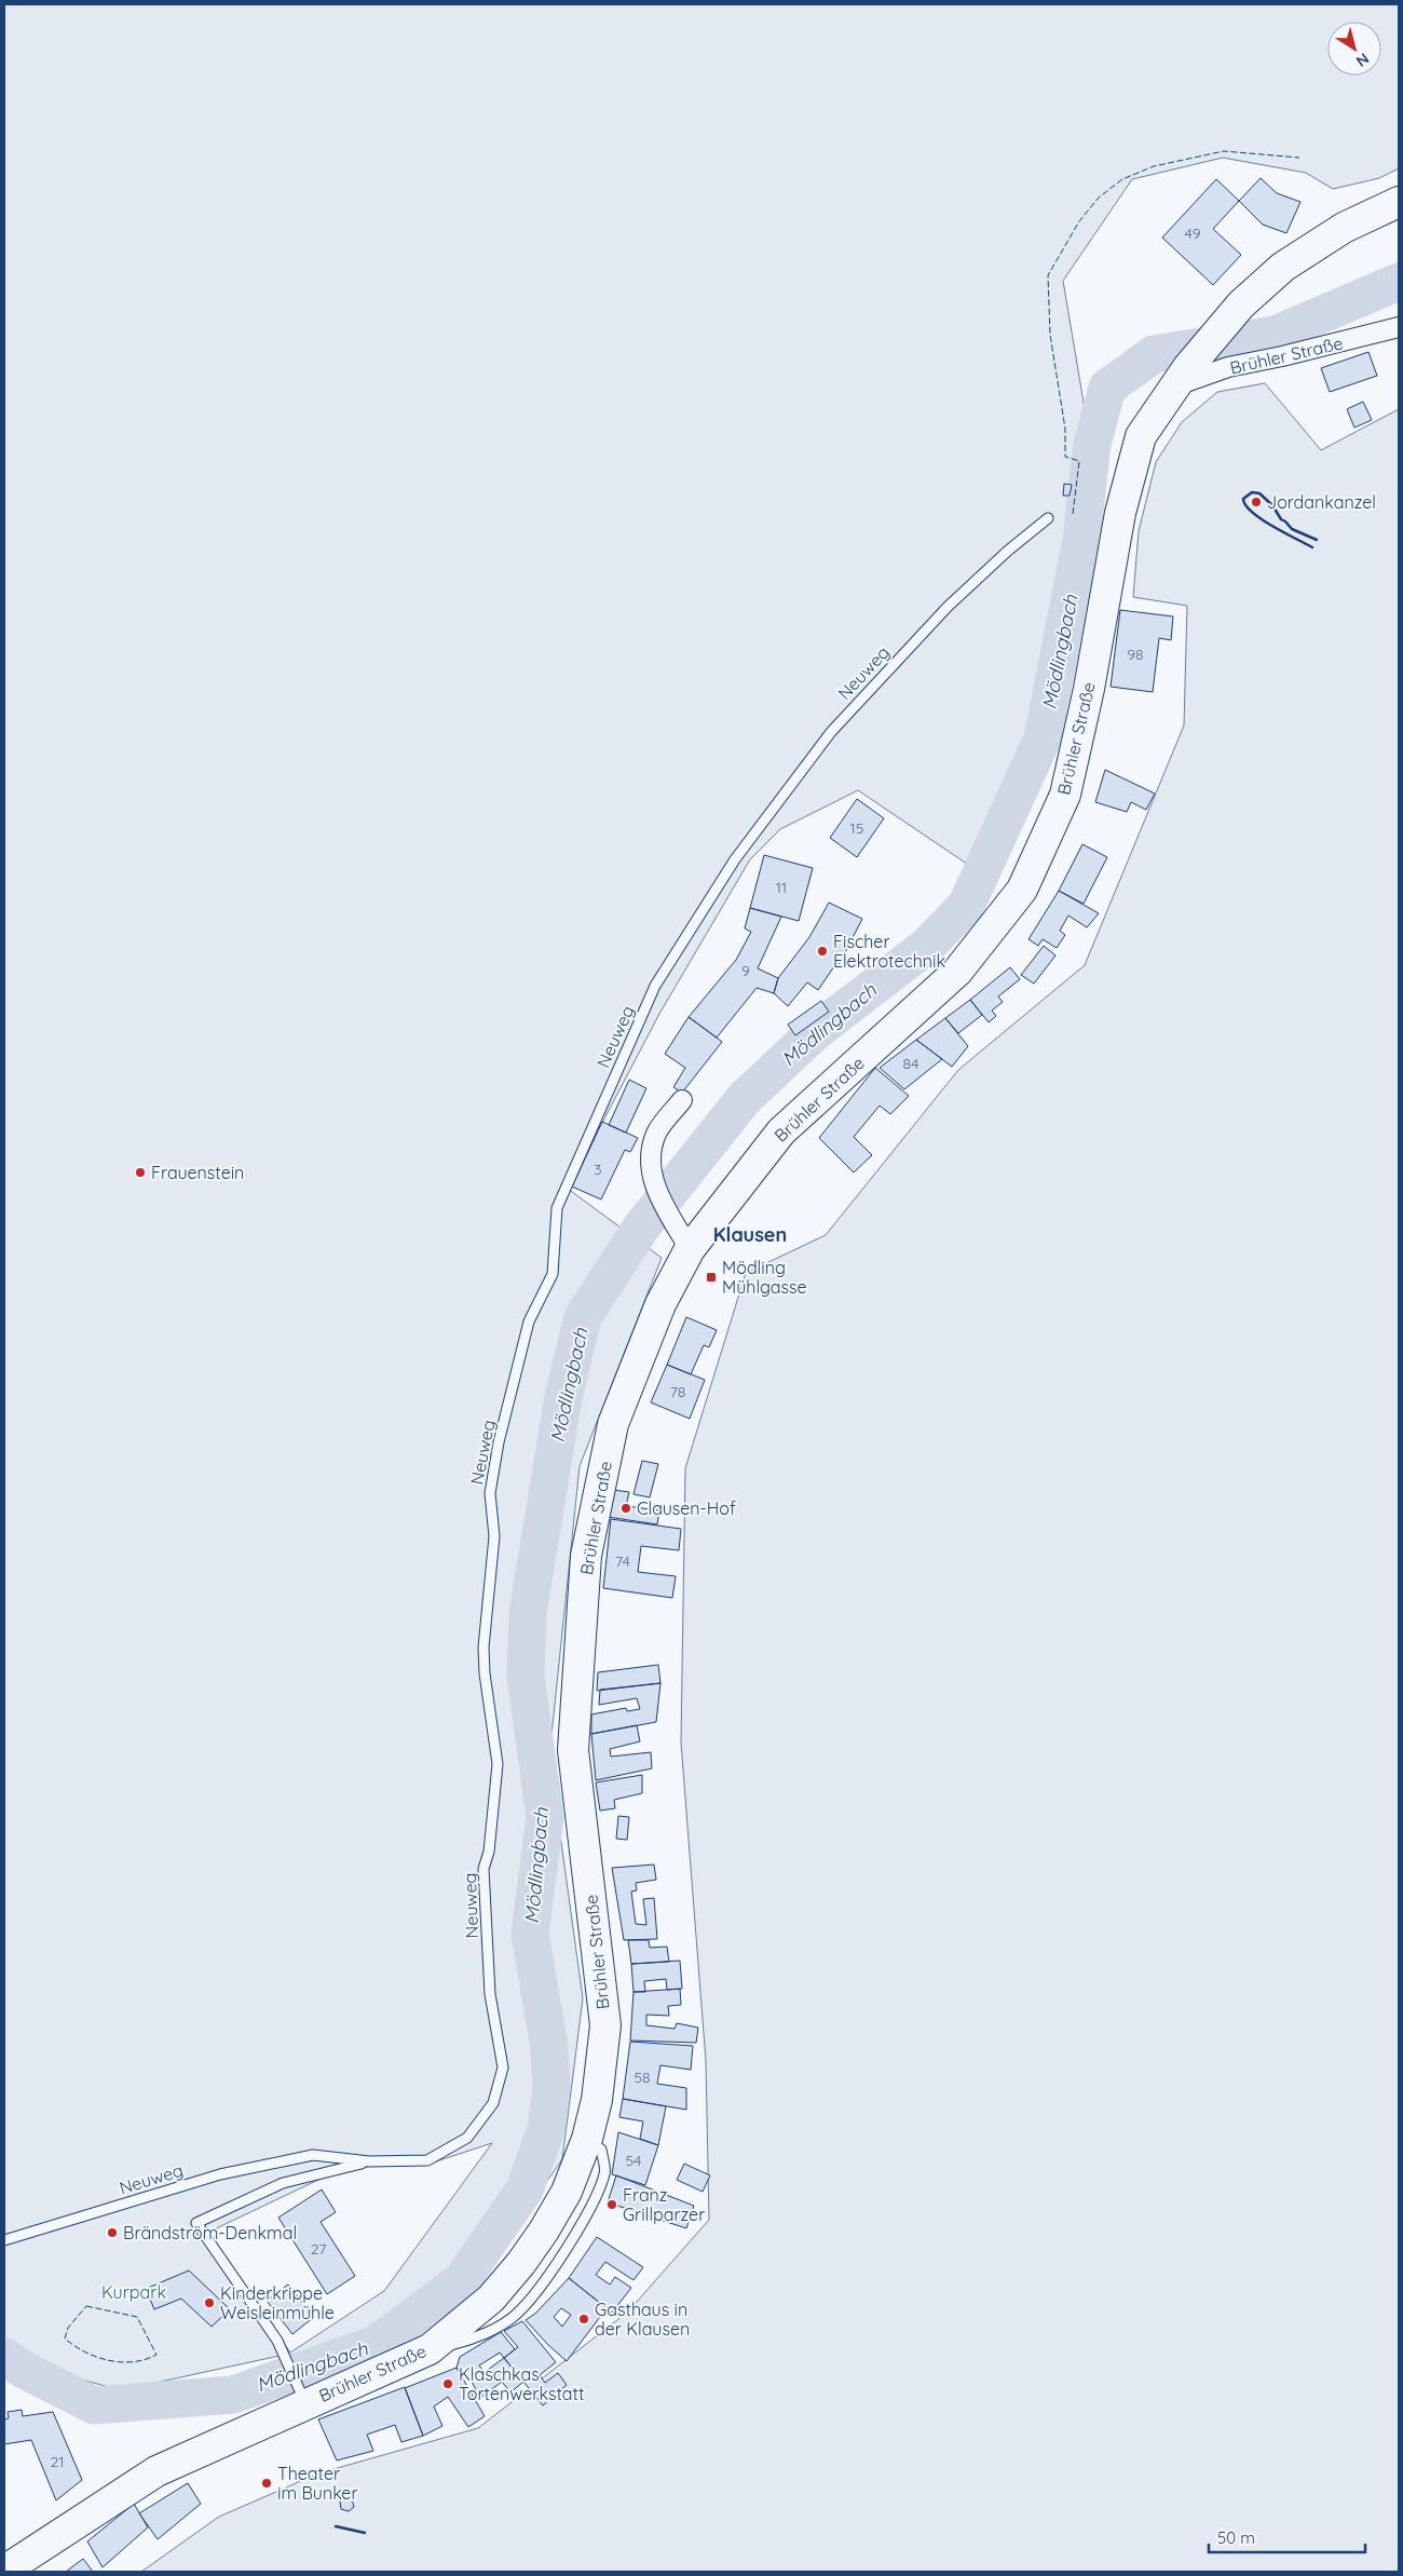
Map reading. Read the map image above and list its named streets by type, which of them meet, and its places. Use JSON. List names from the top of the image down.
{
  "streets": {
    "main road": ["Brühler Straße"],
    "lane": ["Neuweg"]
  },
  "districts": ["Klausen"],
  "water": ["Mödlingbach"],
  "parks": ["Kurpark"],
  "places": {
    "other": [
      "Jordankanzel",
      "Fischer Elektrotechnik",
      "Frauenstein",
      "Clausen-Hof",
      "Franz Grillparzer",
      "Brändström-Denkmal",
      "Kinderkrippe Weisleinmühle",
      "Gasthaus in der Klausen",
      "Klaschkas Tortenwerkstatt",
      "Theater im Bunker"
    ],
    "transit": ["Mödling Mühlgasse"]
  },
  "house_numbers": [
    "49",
    "98",
    "15",
    "11",
    "9",
    "84",
    "3",
    "78",
    "74",
    "58",
    "54",
    "27",
    "21"
  ],
  "scale_bar": "50 m",
  "north": "bottom right"
}
